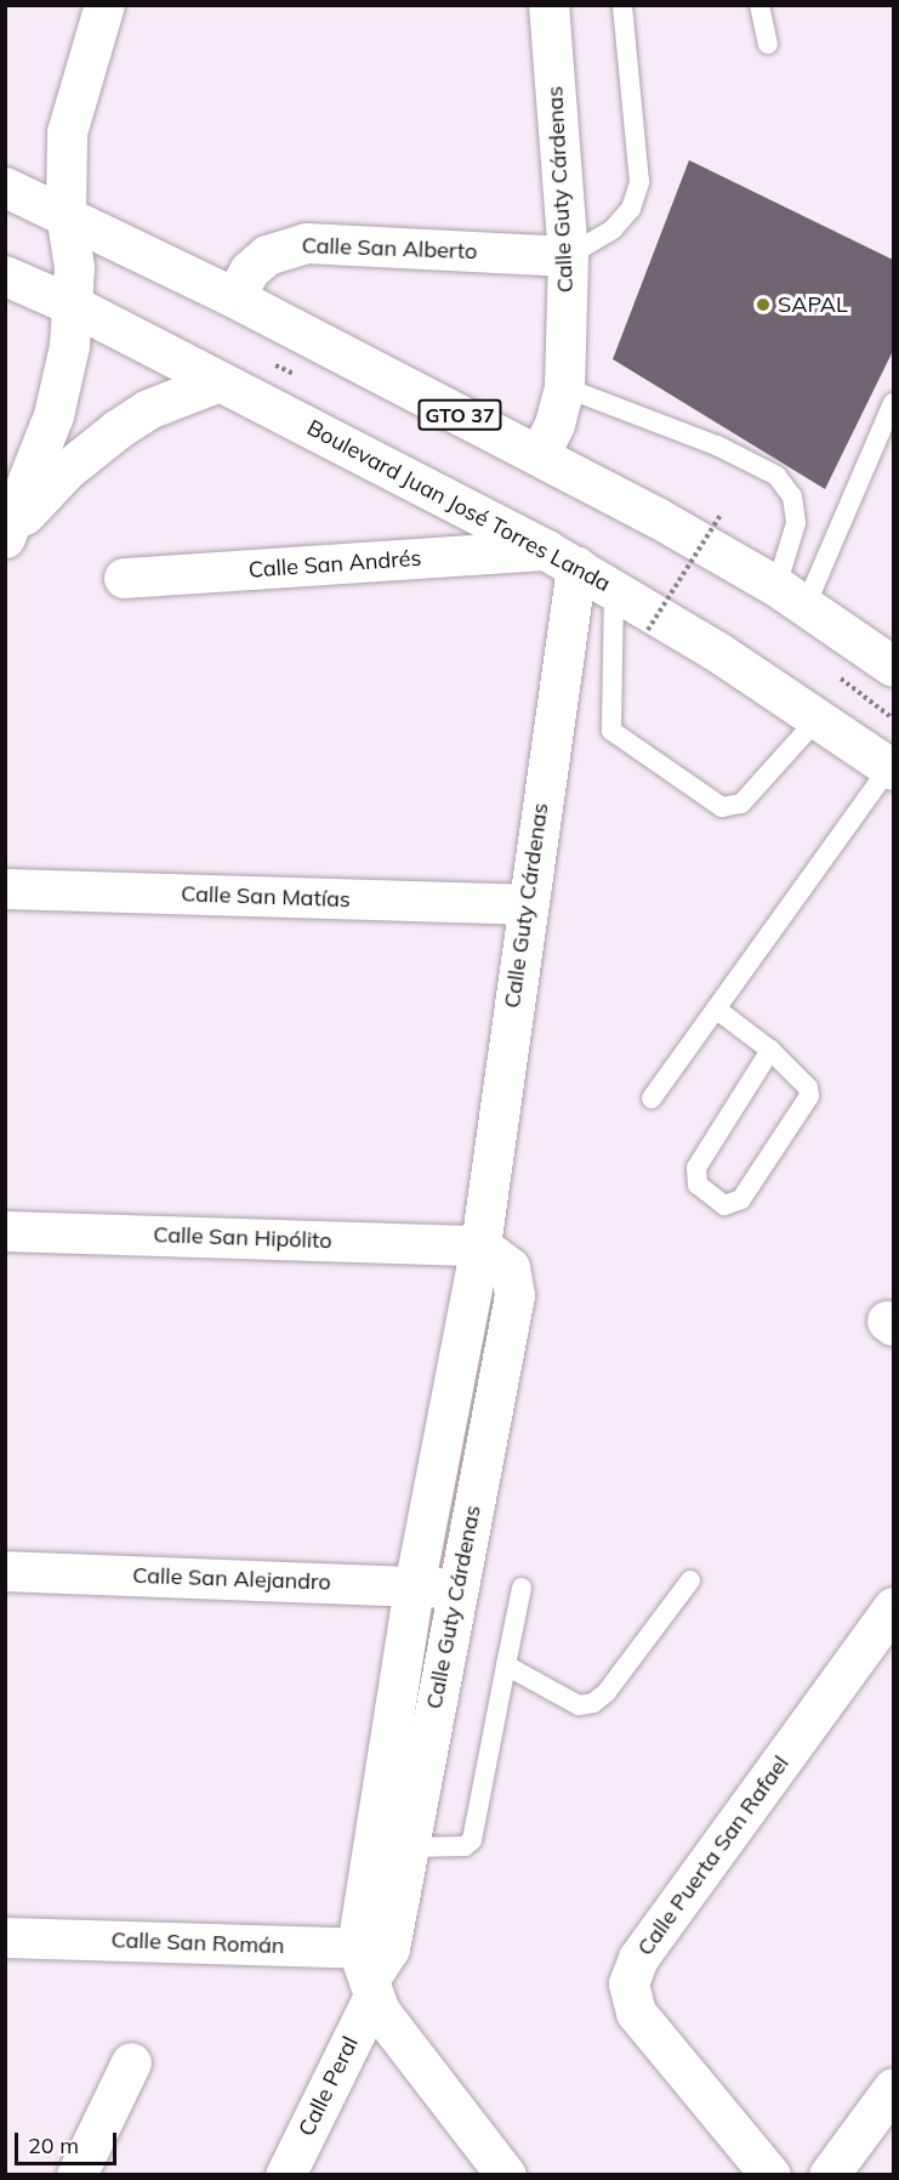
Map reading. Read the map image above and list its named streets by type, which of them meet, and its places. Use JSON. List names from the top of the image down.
{
  "streets": {
    "street": [
      "Calle Guty Cárdenas",
      "Calle San Alberto",
      "GTO 37",
      "Boulevard Juan José Torres Landa",
      "Calle San Andrés",
      "Calle San Matías",
      "Calle San Hipólito",
      "Calle San Alejandro",
      "Calle Puerta San Rafael",
      "Calle San Román",
      "Calle Peral"
    ]
  },
  "crossings": [
    ["Calle Guty Cárdenas", "Calle San Alberto"],
    ["Calle Guty Cárdenas", "GTO 37"],
    ["Calle Guty Cárdenas", "Boulevard Juan José Torres Landa"],
    ["Calle Guty Cárdenas", "Calle San Andrés"],
    ["Calle Guty Cárdenas", "Calle San Matías"],
    ["Calle Guty Cárdenas", "Calle San Hipólito"],
    ["Calle Guty Cárdenas", "Calle San Alejandro"],
    ["Calle Guty Cárdenas", "Calle San Román"],
    ["Calle Guty Cárdenas", "Calle Peral"],
    ["Calle San Alberto", "GTO 37"],
    ["Boulevard Juan José Torres Landa", "Calle San Andrés"],
    ["Calle San Román", "Calle Peral"]
  ],
  "places": ["SAPAL"],
  "scale_bar": "20 m"
}
